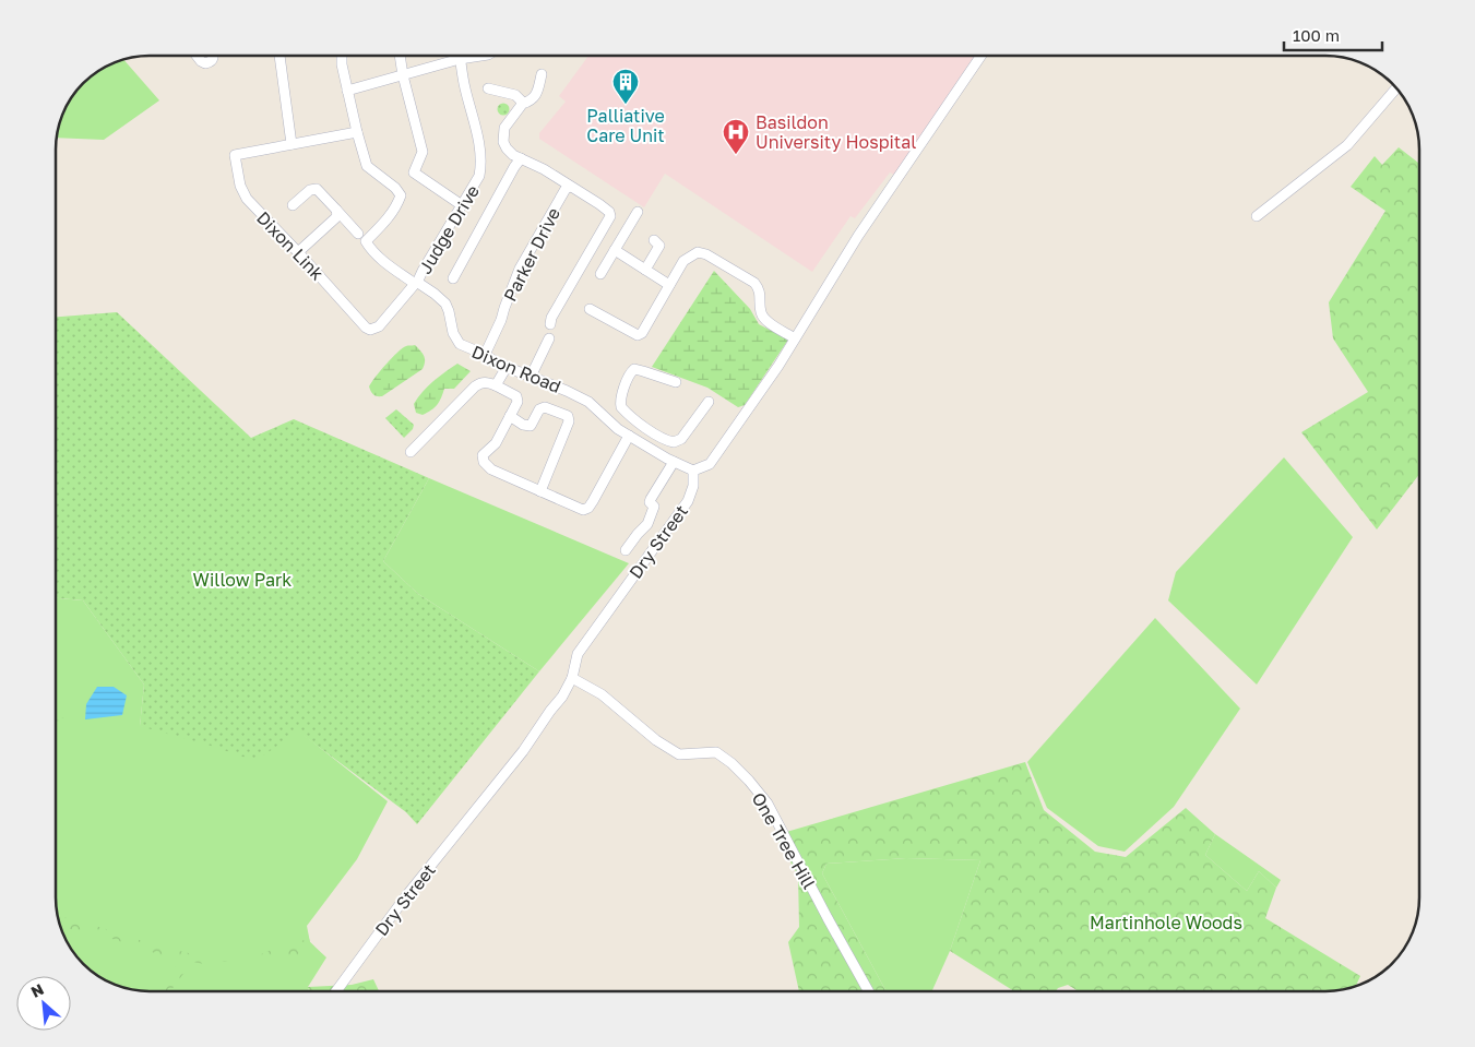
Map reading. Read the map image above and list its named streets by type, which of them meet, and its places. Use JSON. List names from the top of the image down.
{
  "streets": {
    "street": [
      "Judge Drive",
      "Dixon Link",
      "Parker Drive",
      "Dixon Road",
      "Dry Street",
      "One Tree Hill"
    ]
  },
  "crossings": [
    ["Judge Drive", "Dixon Link"],
    ["Judge Drive", "Dixon Road"],
    ["Dixon Link", "Dixon Road"],
    ["Parker Drive", "Dixon Road"],
    ["Dixon Road", "Dry Street"],
    ["Dry Street", "One Tree Hill"]
  ],
  "parks": ["Willow Park", "Martinhole Woods"],
  "places": {
    "building": ["Palliative Care Unit"],
    "hospital": ["Basildon University Hospital"]
  },
  "scale_bar": "100 m",
  "north": "top left"
}
